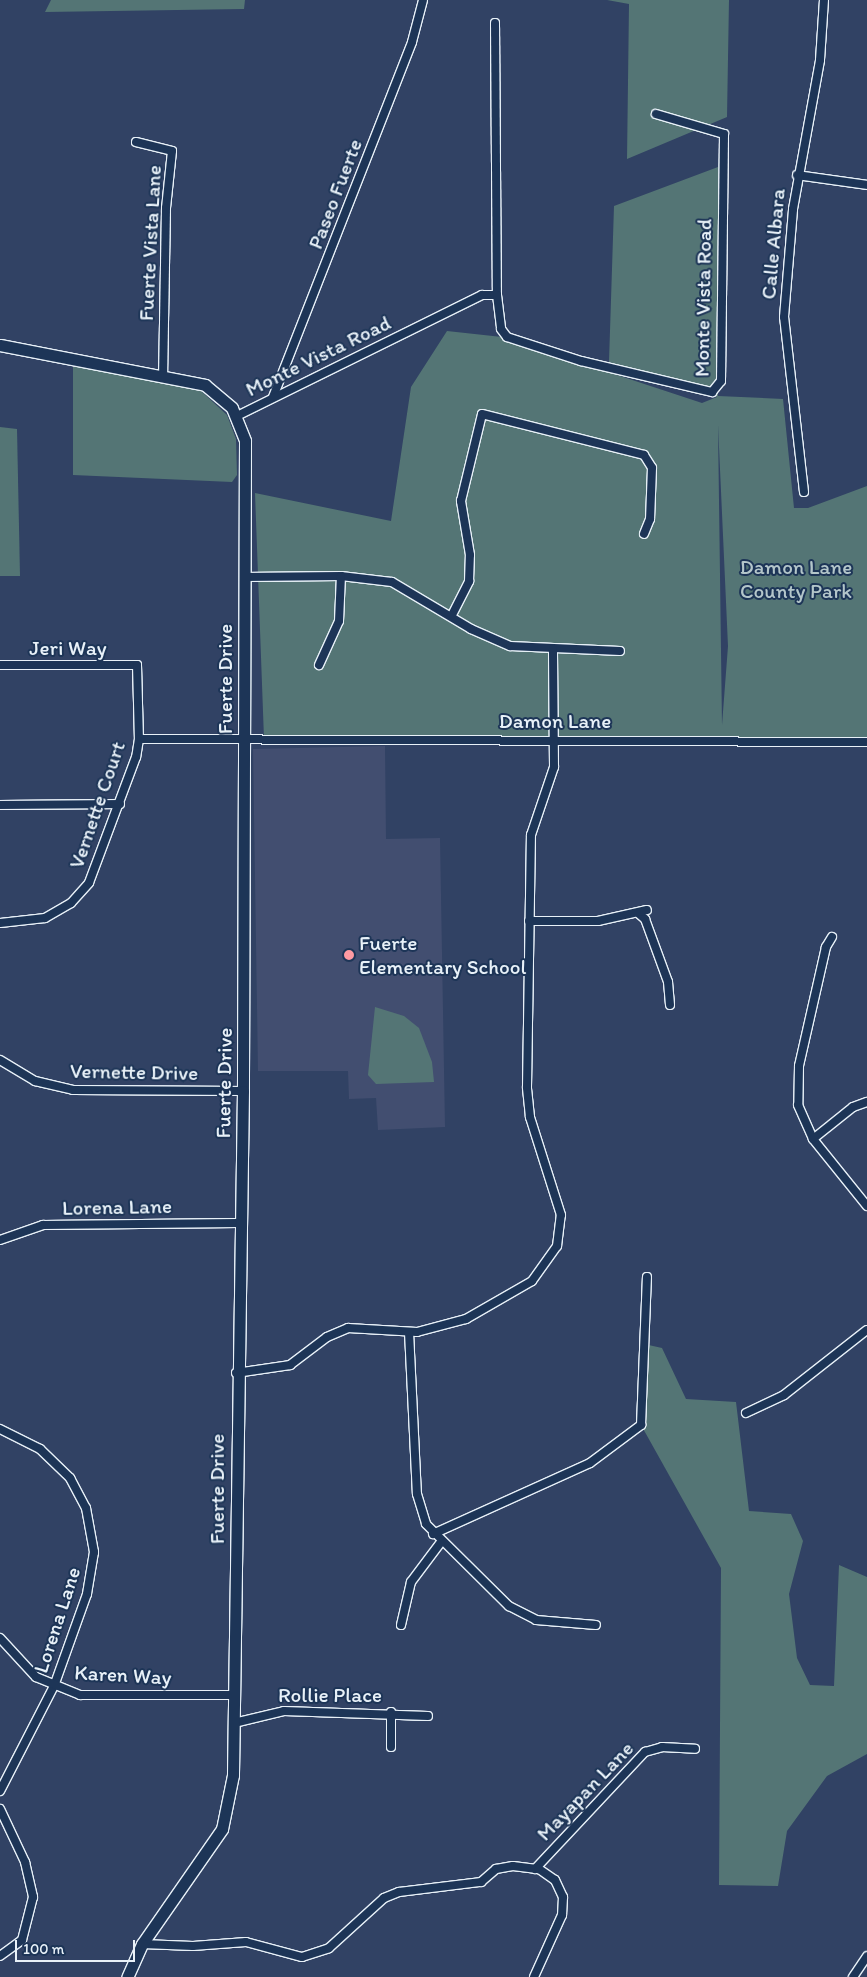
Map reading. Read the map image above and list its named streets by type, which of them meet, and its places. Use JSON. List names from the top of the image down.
{
  "streets": {
    "street": [
      "Paseo Fuerte",
      "Fuerte Vista Lane",
      "Calle Albara",
      "Monte Vista Road",
      "Jeri Way",
      "Fuerte Drive",
      "Damon Lane",
      "Vernette Court",
      "Vernette Drive",
      "Lorena Lane",
      "Karen Way",
      "Rollie Place",
      "Mayapan Lane"
    ]
  },
  "crossings": [
    ["Paseo Fuerte", "Monte Vista Road"],
    ["Fuerte Vista Lane", "Fuerte Drive"],
    ["Monte Vista Road", "Fuerte Drive"],
    ["Jeri Way", "Vernette Court"],
    ["Fuerte Drive", "Damon Lane"],
    ["Fuerte Drive", "Vernette Drive"],
    ["Fuerte Drive", "Lorena Lane"],
    ["Fuerte Drive", "Karen Way"],
    ["Fuerte Drive", "Rollie Place"],
    ["Damon Lane", "Vernette Court"],
    ["Lorena Lane", "Karen Way"]
  ],
  "parks": ["Damon Lane County Park"],
  "places": ["Fuerte Elementary School"],
  "scale_bar": "100 m"
}
